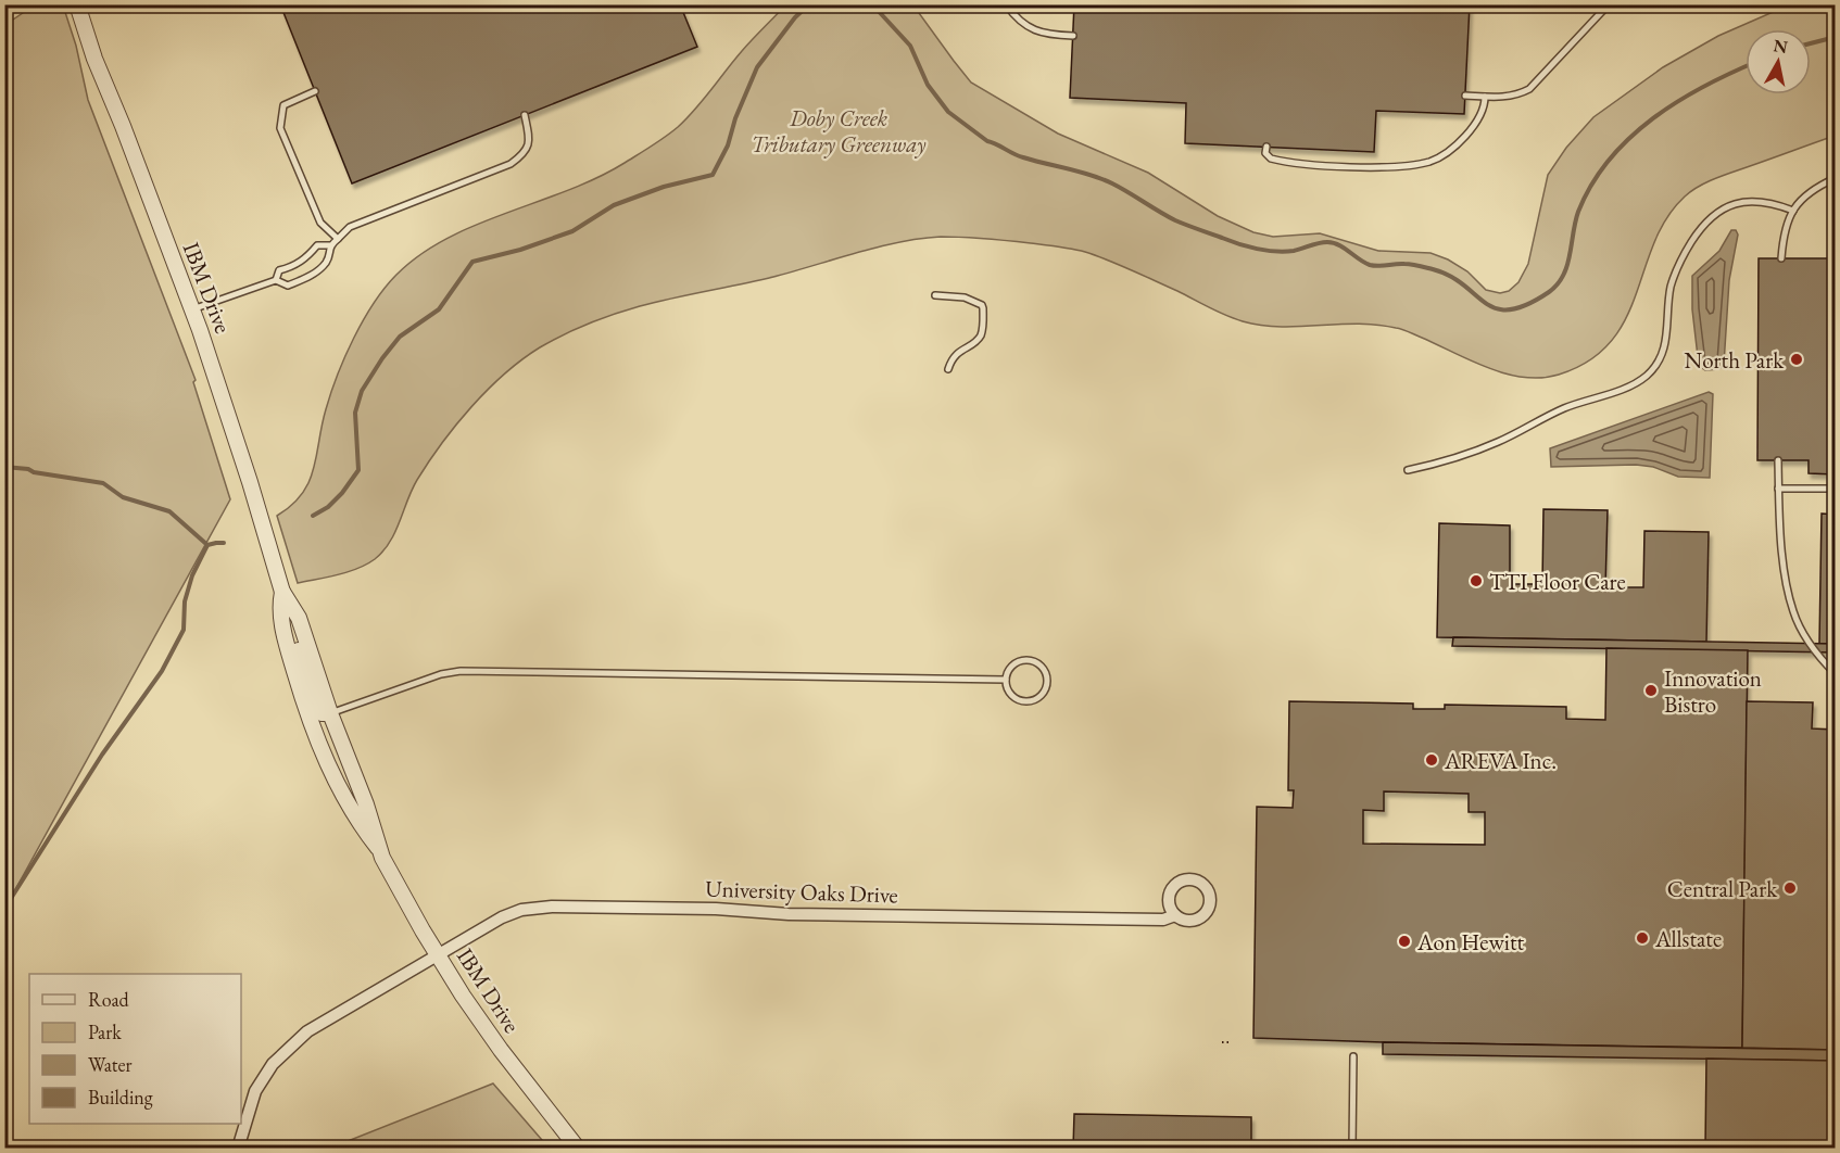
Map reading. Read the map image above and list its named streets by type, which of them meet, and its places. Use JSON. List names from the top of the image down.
{
  "streets": {
    "street": ["IBM Drive", "University Oaks Drive"]
  },
  "crossings": [
    ["IBM Drive", "University Oaks Drive"]
  ],
  "parks": ["Doby Creek Tributary Greenway"],
  "places": [
    "North Park",
    "TTI Floor Care",
    "Innovation Bistro",
    "AREVA Inc.",
    "Central Park",
    "Allstate",
    "Aon Hewitt"
  ],
  "legend": [
    "Road",
    "Park",
    "Water",
    "Building"
  ],
  "north": "top"
}
